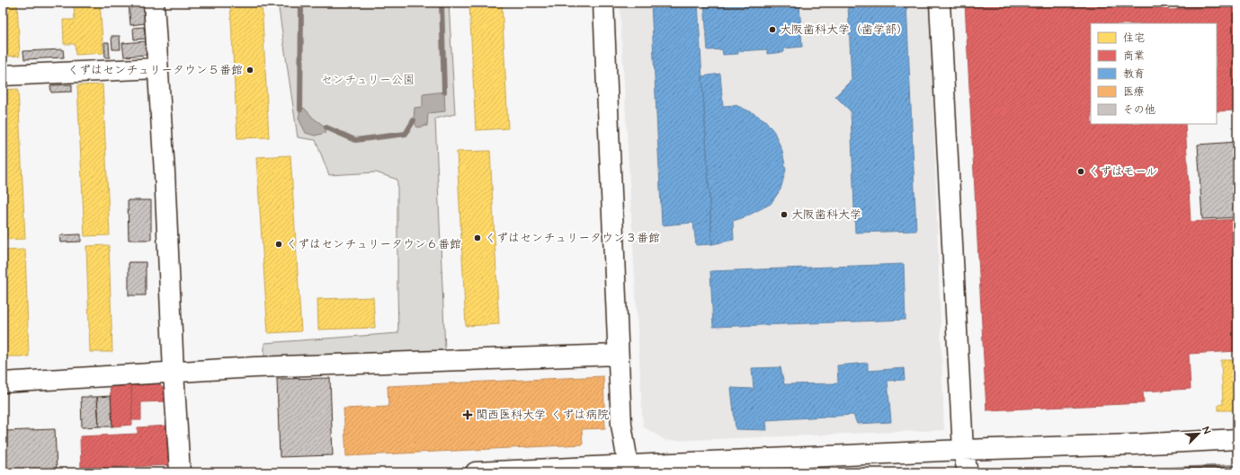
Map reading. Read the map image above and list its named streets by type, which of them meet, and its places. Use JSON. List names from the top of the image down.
{
  "parks": ["センチュリー公園"],
  "places": {
    "other": [
      "大阪歯科大学（歯学部）",
      "くずはセンチュリータウン５番館",
      "くずはモール",
      "大阪歯科大学",
      "くずはセンチュリータウン３番館",
      "くずはセンチュリータウン６番館"
    ],
    "health": ["関西医科大学 くずは病院"]
  },
  "legend": [
    "住宅",
    "商業",
    "教育",
    "医療",
    "その他"
  ],
  "north": "top right"
}
